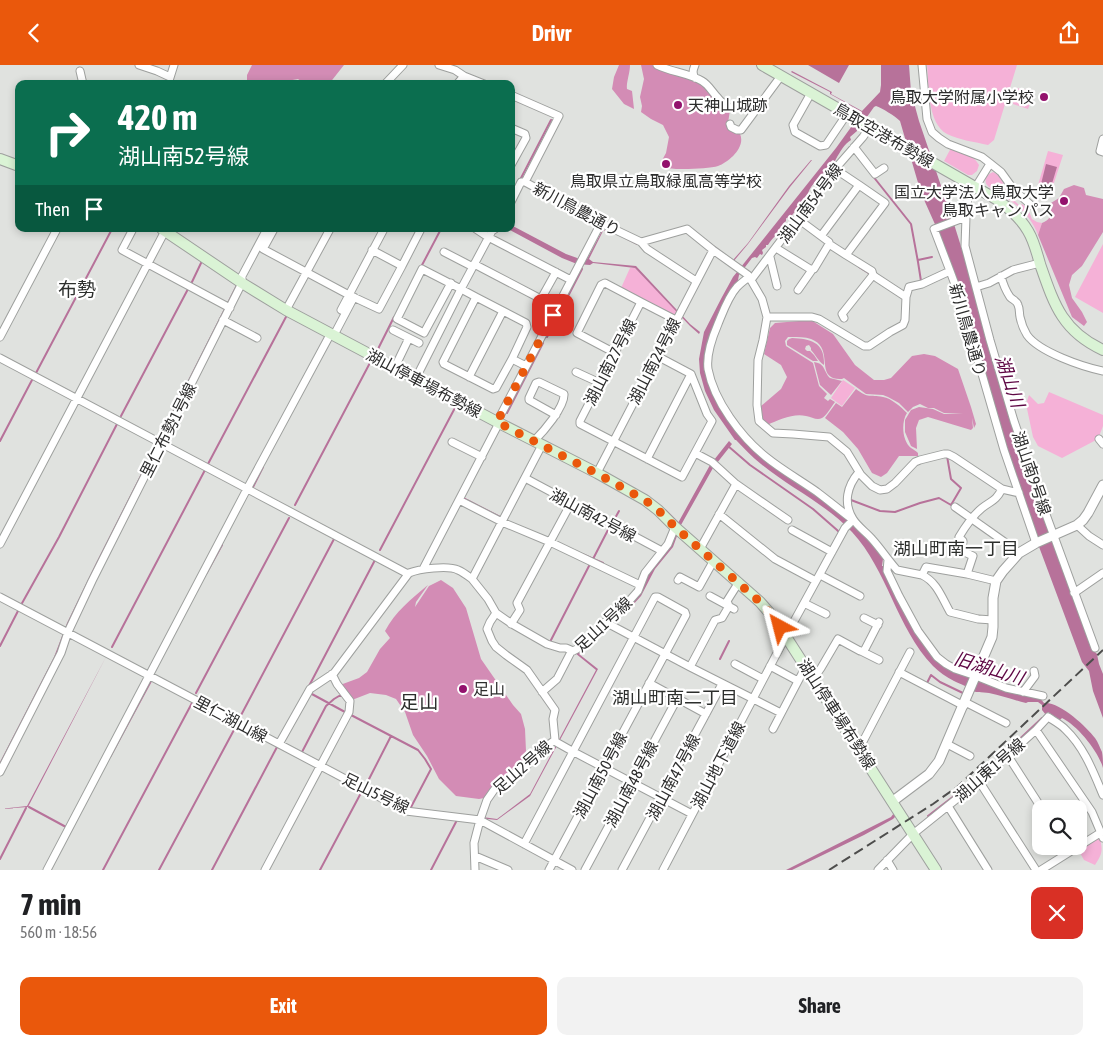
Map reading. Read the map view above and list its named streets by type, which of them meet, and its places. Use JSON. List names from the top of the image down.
{
  "streets": {
    "main road": ["鳥取空港布勢線", "湖山停車場布勢線"],
    "street": [
      "湖山南54号線",
      "新川鳥農通り",
      "湖山南24号線",
      "湖山南27号線",
      "里仁布勢1号線",
      "湖山南9号線",
      "湖山南42号線",
      "足山1号線",
      "里仁湖山線",
      "湖山地下道線",
      "足山2号線",
      "湖山東1号線",
      "湖山南50号線",
      "湖山南47号線",
      "湖山南48号線",
      "足山5号線"
    ]
  },
  "crossings": [
    ["鳥取空港布勢線", "湖山南54号線"],
    ["鳥取空港布勢線", "湖山南9号線"],
    ["湖山南54号線", "新川鳥農通り"],
    ["湖山南54号線", "湖山地下道線"],
    ["新川鳥農通り", "湖山南24号線"],
    ["湖山南24号線", "湖山南27号線"],
    ["湖山南24号線", "湖山停車場布勢線"],
    ["湖山停車場布勢線", "里仁布勢1号線"],
    ["湖山停車場布勢線", "足山1号線"],
    ["湖山停車場布勢線", "湖山地下道線"],
    ["湖山停車場布勢線", "湖山東1号線"],
    ["里仁布勢1号線", "里仁湖山線"],
    ["湖山南42号線", "足山1号線"],
    ["足山1号線", "足山2号線"],
    ["里仁湖山線", "足山5号線"],
    ["足山2号線", "足山5号線"]
  ],
  "districts": [
    "布勢",
    "湖山町南一丁目",
    "湖山町南二丁目",
    "足山"
  ],
  "water": ["湖山川", "旧湖山川"],
  "places": [
    "鳥取大学附属小学校",
    "天神山城跡",
    "鳥取県立鳥取緑風高等学校",
    "国立大学法人鳥取大学 鳥取キャンパス",
    "足山"
  ],
  "page": {
    "header": "Drivr",
    "turn": ["420 m", "湖山南52号線"],
    "then": "Then",
    "heading": ["7 min", "560 m · 18:56"],
    "buttons": ["Exit", "Share"]
  }
}
